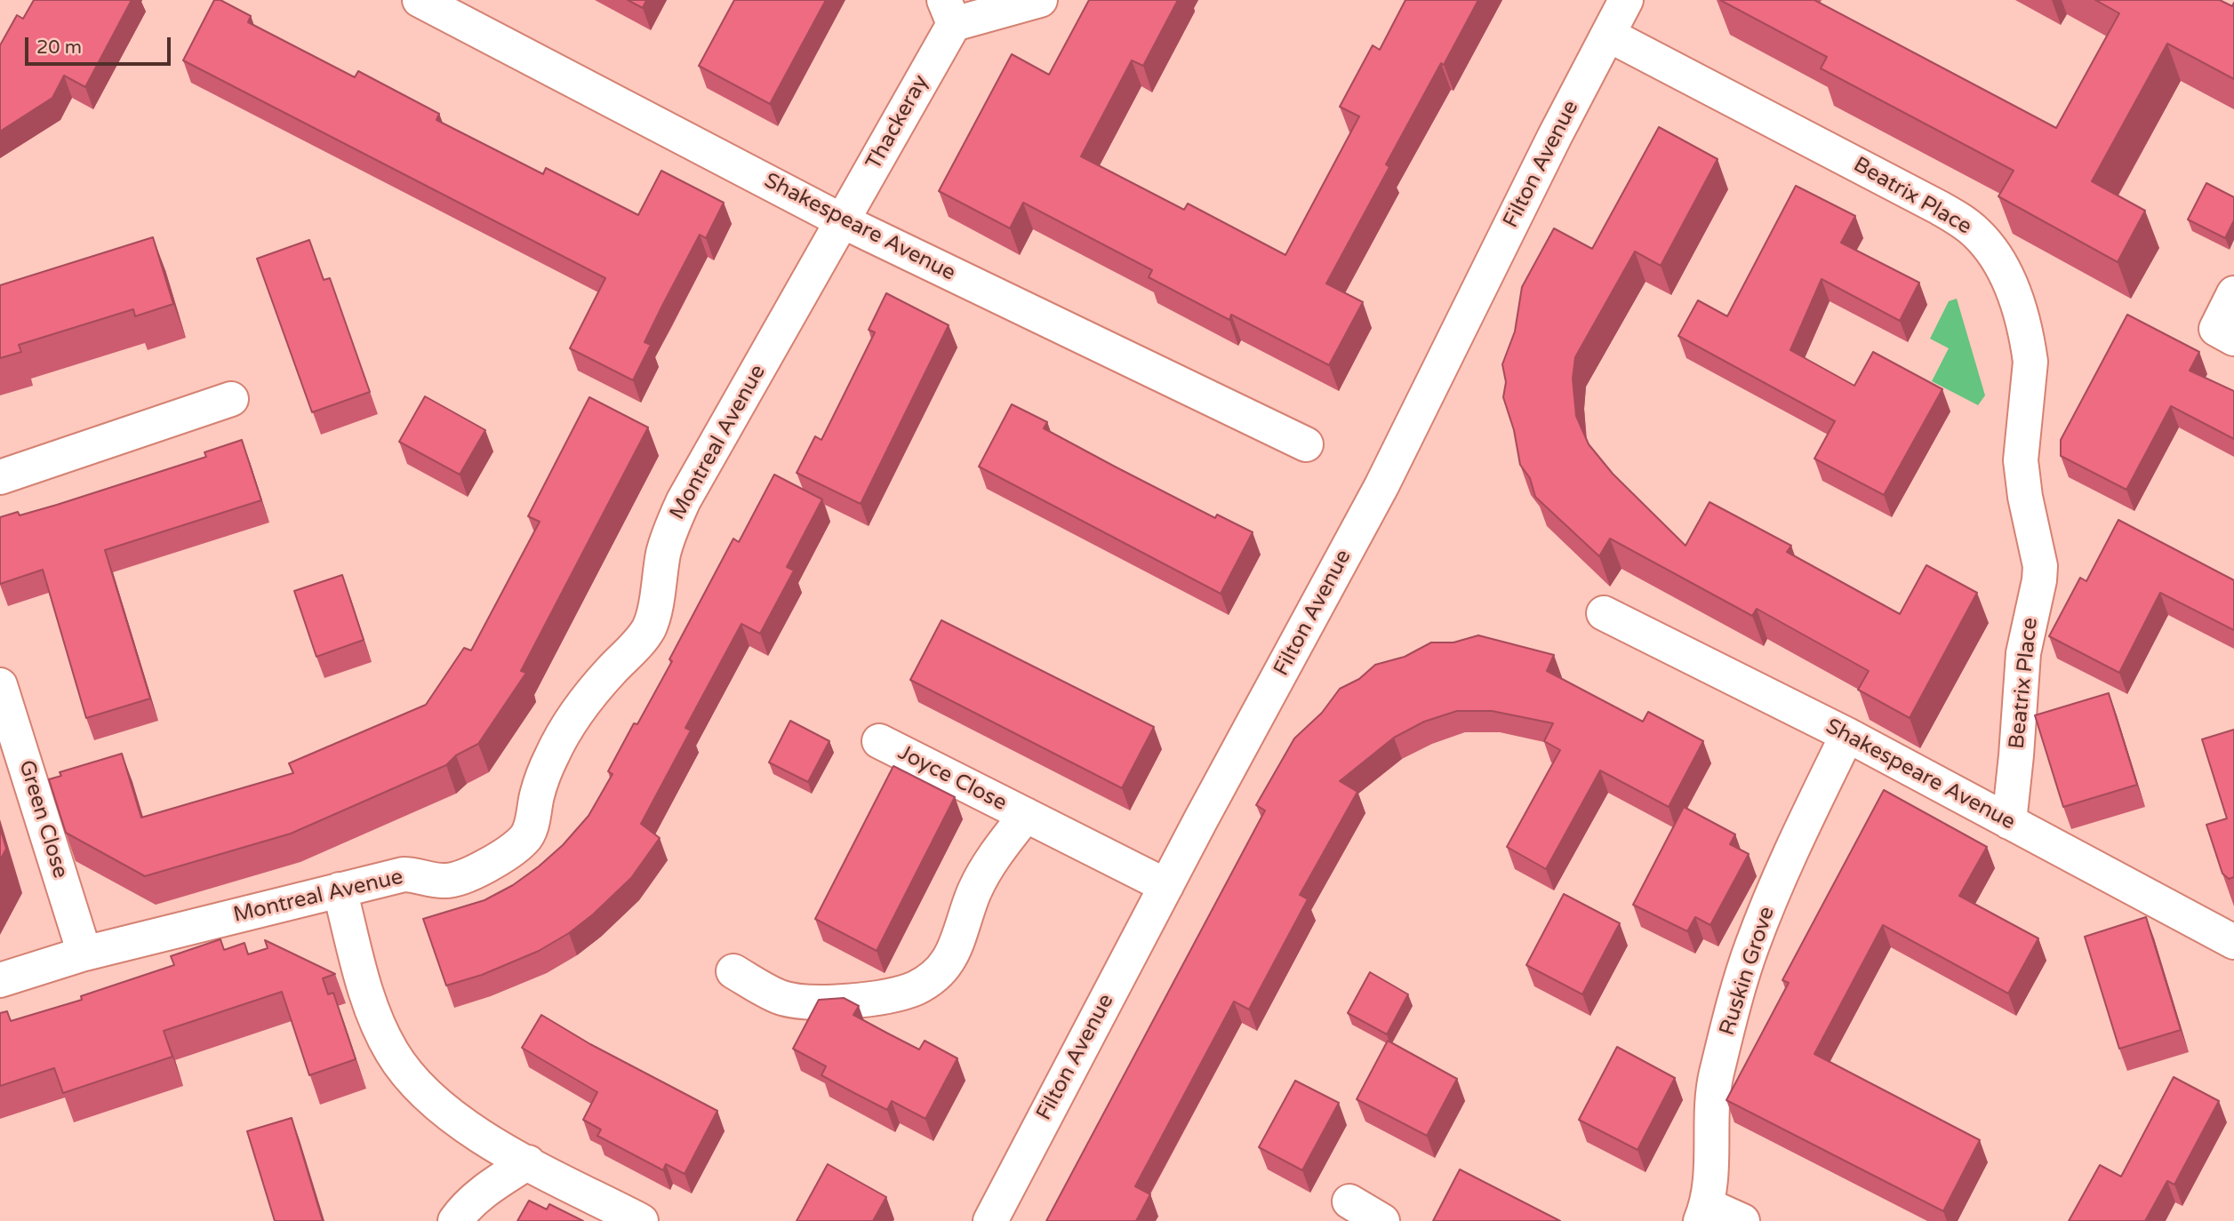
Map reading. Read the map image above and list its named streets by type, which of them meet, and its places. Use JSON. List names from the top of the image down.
{
  "streets": {
    "street": [
      "Thackeray",
      "Filton Avenue",
      "Beatrix Place",
      "Shakespeare Avenue",
      "Montreal Avenue",
      "Joyce Close",
      "Green Close",
      "Ruskin Grove"
    ]
  },
  "crossings": [
    ["Thackeray", "Shakespeare Avenue"],
    ["Thackeray", "Montreal Avenue"],
    ["Filton Avenue", "Beatrix Place"],
    ["Filton Avenue", "Joyce Close"],
    ["Beatrix Place", "Shakespeare Avenue"],
    ["Shakespeare Avenue", "Montreal Avenue"],
    ["Shakespeare Avenue", "Ruskin Grove"],
    ["Montreal Avenue", "Green Close"]
  ],
  "scale_bar": "20 m"
}
